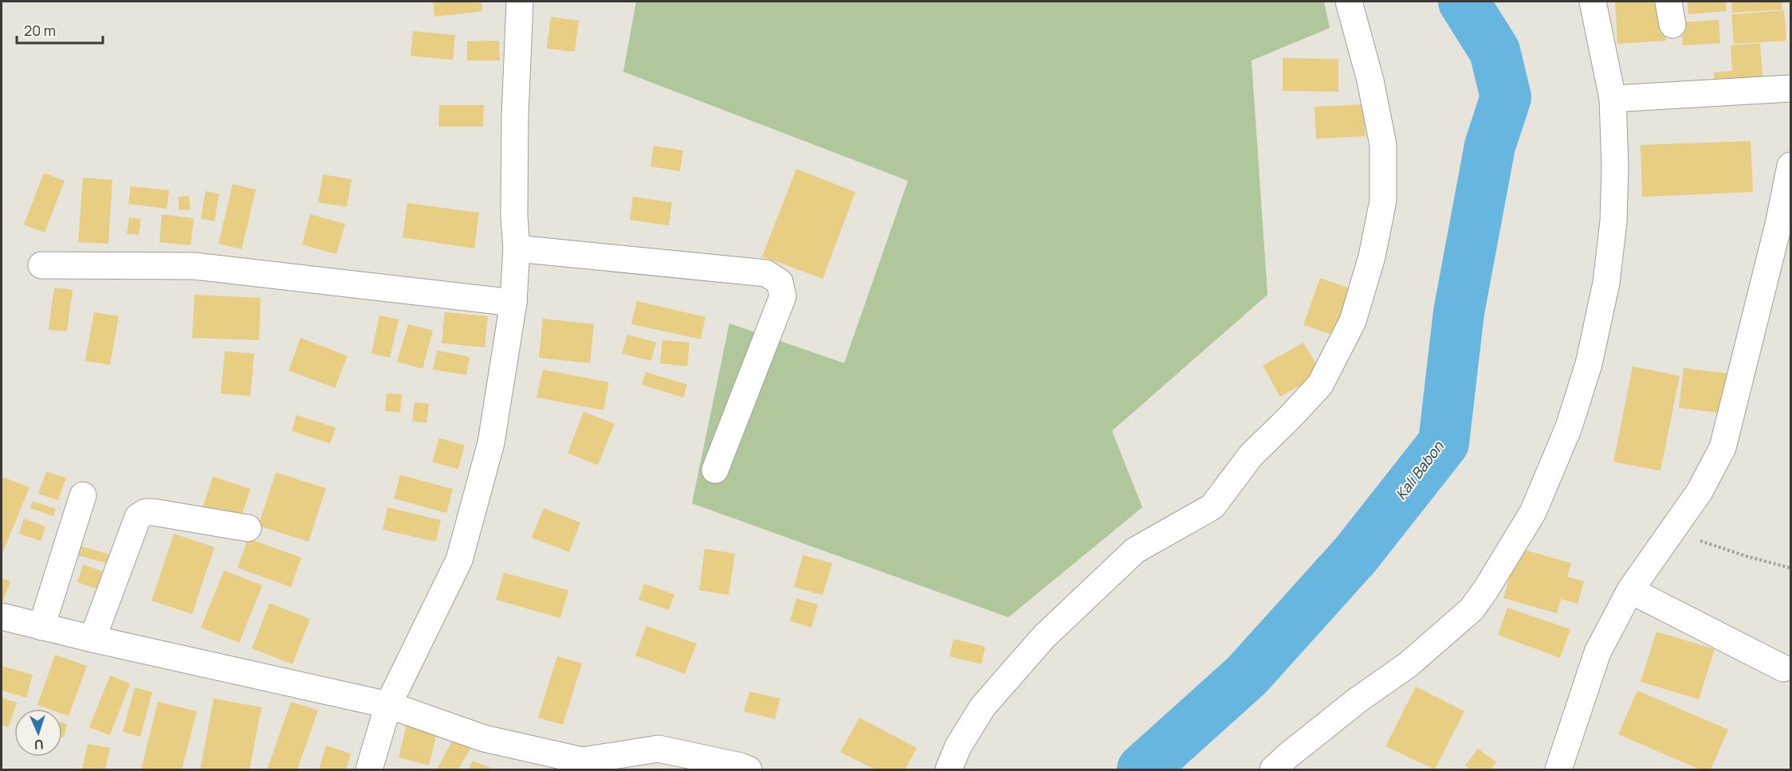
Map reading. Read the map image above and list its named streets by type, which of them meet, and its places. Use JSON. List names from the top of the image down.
{
  "water": ["Kali Babon"],
  "scale_bar": "20 m",
  "north": "bottom"
}
